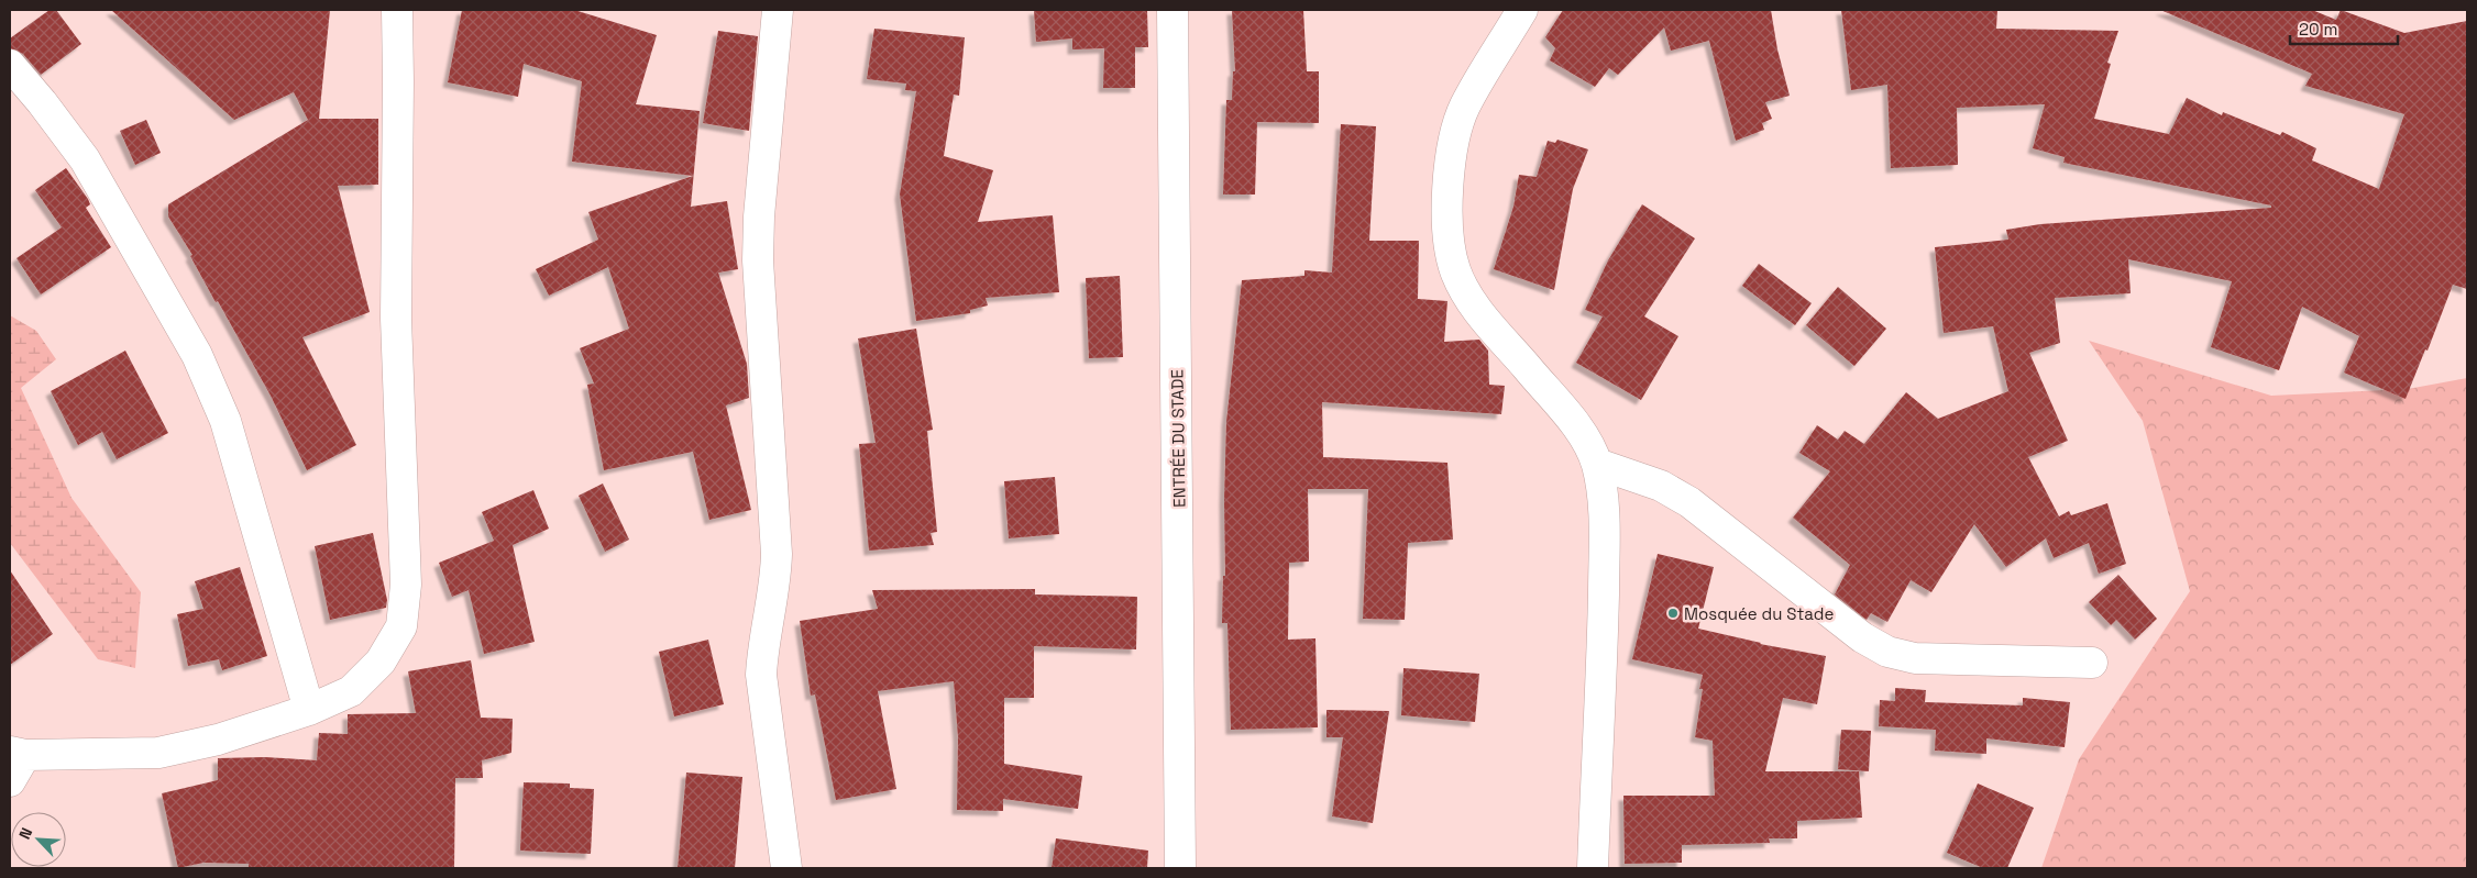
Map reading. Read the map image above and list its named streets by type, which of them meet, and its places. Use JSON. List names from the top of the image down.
{
  "streets": {
    "street": ["ENTRÉE DU STADE"]
  },
  "places": ["Mosquée du Stade"],
  "scale_bar": "20 m",
  "north": "top left"
}
